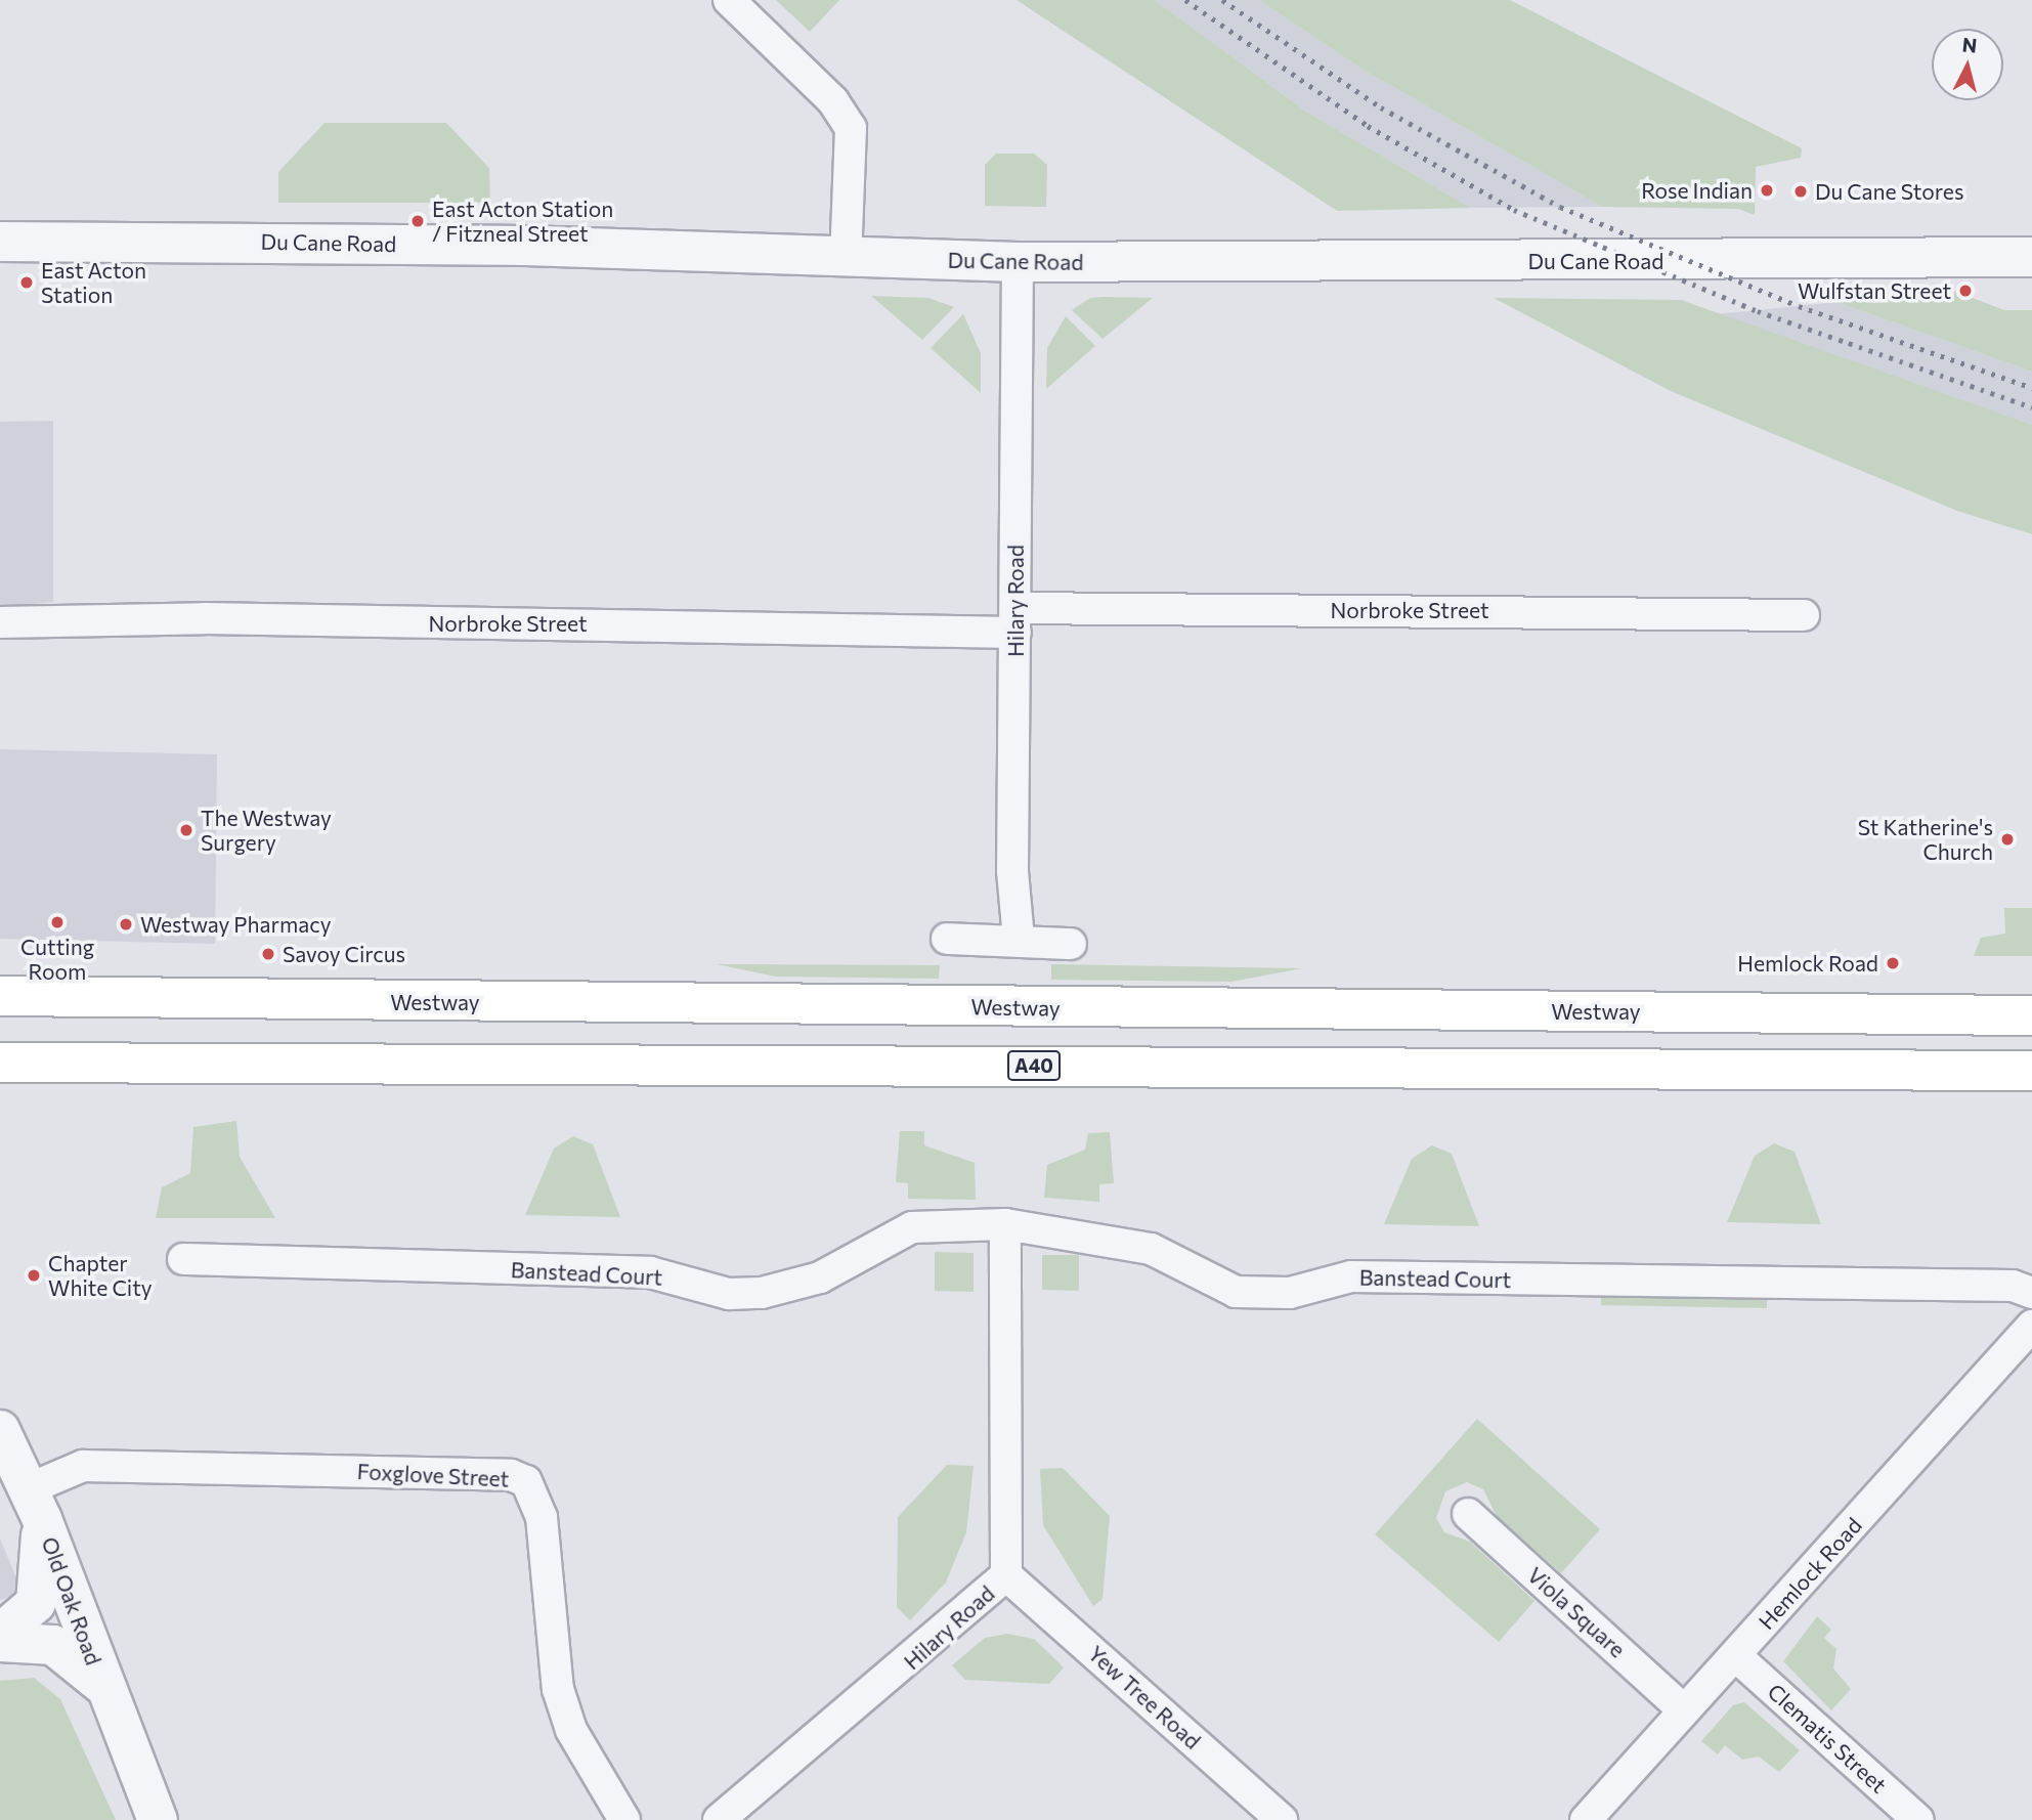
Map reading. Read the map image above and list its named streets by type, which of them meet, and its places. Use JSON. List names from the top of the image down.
{
  "streets": {
    "highway": ["Westway", "A40"],
    "street": [
      "Du Cane Road",
      "Hilary Road",
      "Norbroke Street",
      "Banstead Court",
      "Foxglove Street",
      "Hemlock Road",
      "Old Oak Road",
      "Viola Square",
      "Yew Tree Road",
      "Clematis Street"
    ]
  },
  "crossings": [
    ["Du Cane Road", "Hilary Road"],
    ["Hilary Road", "Norbroke Street"],
    ["Hilary Road", "Banstead Court"],
    ["Hilary Road", "Yew Tree Road"],
    ["Foxglove Street", "Old Oak Road"],
    ["Hemlock Road", "Viola Square"],
    ["Hemlock Road", "Clematis Street"]
  ],
  "places": [
    "Rose Indian",
    "Du Cane Stores",
    "East Acton Station / Fitzneal Street",
    "East Acton Station",
    "Wulfstan Street",
    "The Westway Surgery",
    "St Katherine's Church",
    "Cutting Room",
    "Westway Pharmacy",
    "Savoy Circus",
    "Hemlock Road",
    "Chapter White City"
  ],
  "north": "top"
}
